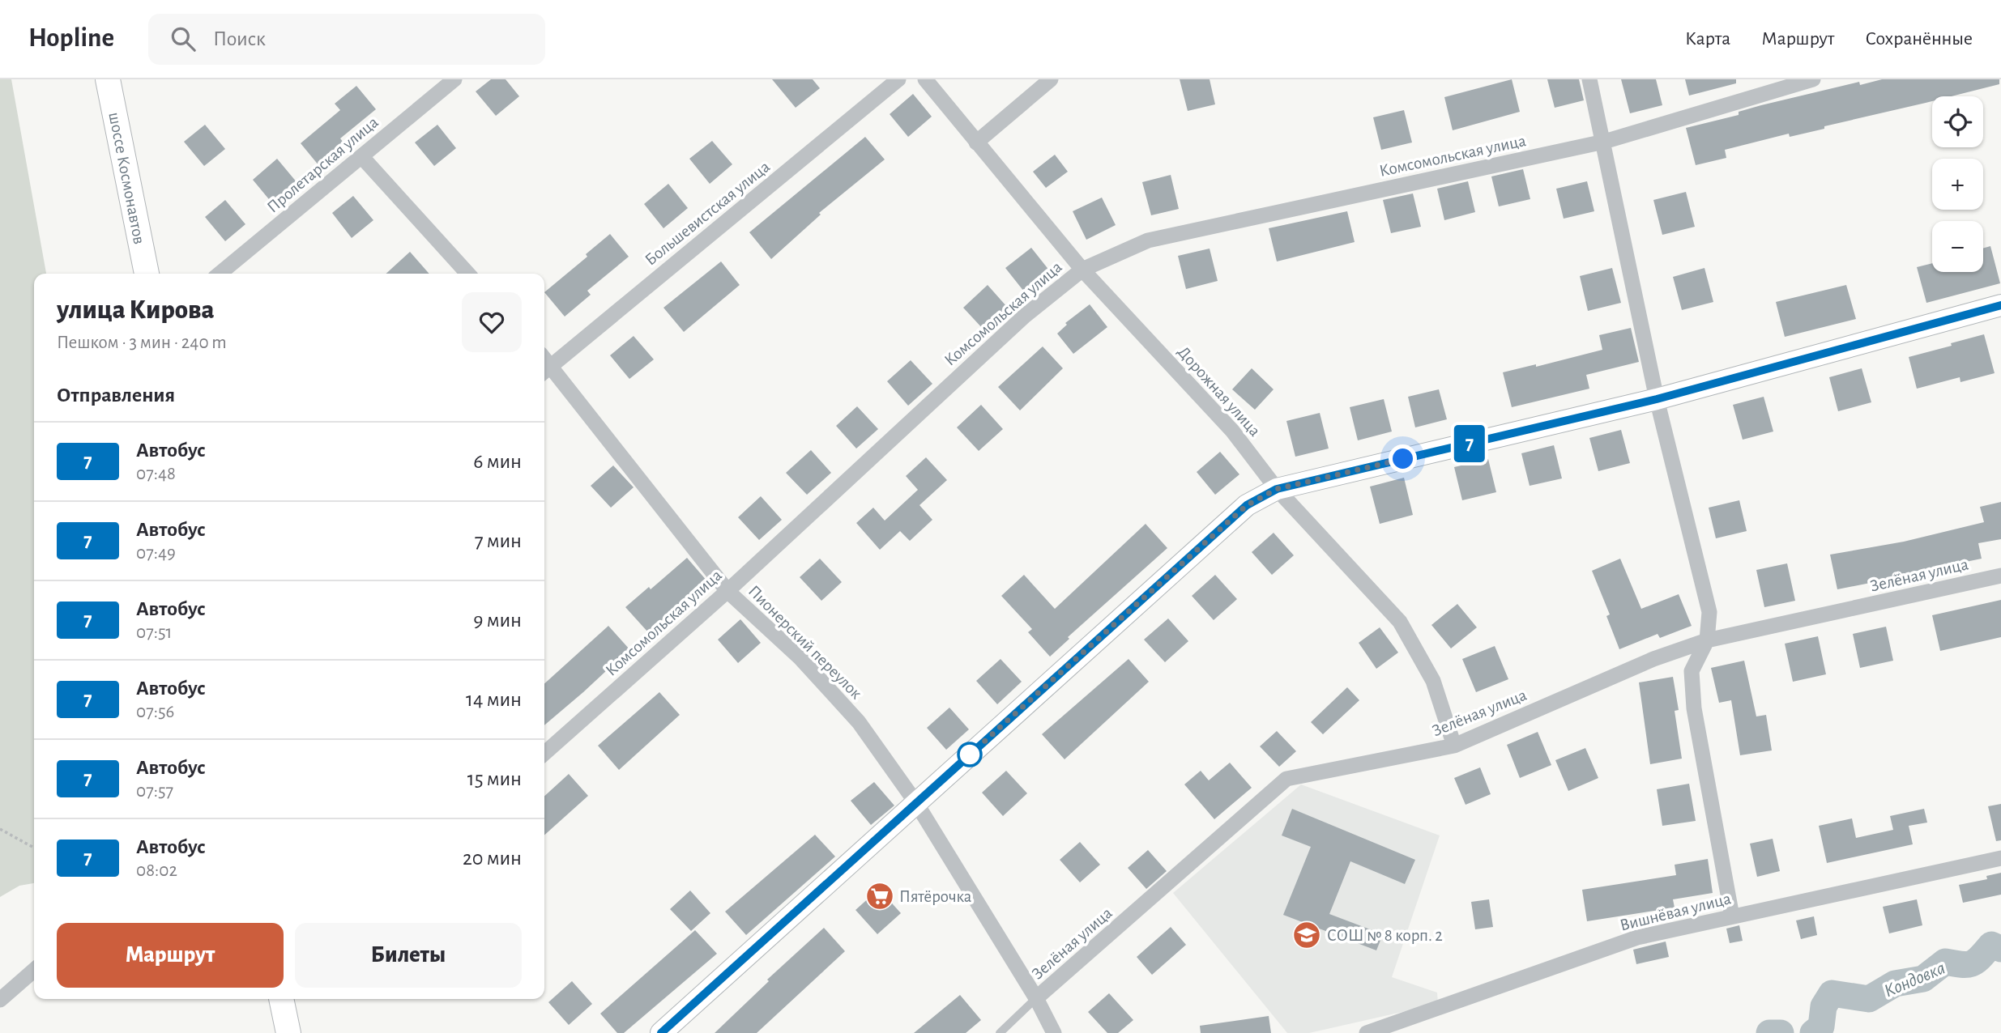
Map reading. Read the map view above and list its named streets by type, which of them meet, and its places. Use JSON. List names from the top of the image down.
{
  "streets": {
    "main road": ["шоссе Космонавтов"],
    "street": [
      "Комсомольская улица",
      "Пролетарская улица",
      "Большевистская улица",
      "Дорожная улица",
      "Зелёная улица",
      "Пионерский переулок",
      "Вишнёвая улица"
    ]
  },
  "crossings": [
    ["Комсомольская улица", "Дорожная улица"],
    ["Комсомольская улица", "Пионерский переулок"],
    ["Дорожная улица", "Зелёная улица"],
    ["Зелёная улица", "Пионерский переулок"]
  ],
  "water": ["Кондовка"],
  "places": {
    "supermarket": ["Пятёрочка"],
    "school or university": ["СОШ № 8 корп. 2"]
  },
  "lines": ["bus line 7"],
  "page": {
    "header": "Hopline",
    "search": "Поиск",
    "nav": ["Карта", "Маршрут", "Сохранённые"],
    "on_map": "7",
    "map_buttons": ["+", "−"],
    "heading": [
      ["улица Кирова", "Пешком · 3 мин · 240 m"],
      "Отправления"
    ],
    "list": [
      {
        "mark": "7",
        "name": "Автобус",
        "note": "07:48",
        "value": "6 мин"
      },
      {
        "mark": "7",
        "name": "Автобус",
        "note": "07:49",
        "value": "7 мин"
      },
      {
        "mark": "7",
        "name": "Автобус",
        "note": "07:51",
        "value": "9 мин"
      },
      {
        "mark": "7",
        "name": "Автобус",
        "note": "07:56",
        "value": "14 мин"
      },
      {
        "mark": "7",
        "name": "Автобус",
        "note": "07:57",
        "value": "15 мин"
      },
      {
        "mark": "7",
        "name": "Автобус",
        "note": "08:02",
        "value": "20 мин"
      }
    ],
    "buttons": ["Маршрут", "Билеты"]
  }
}
